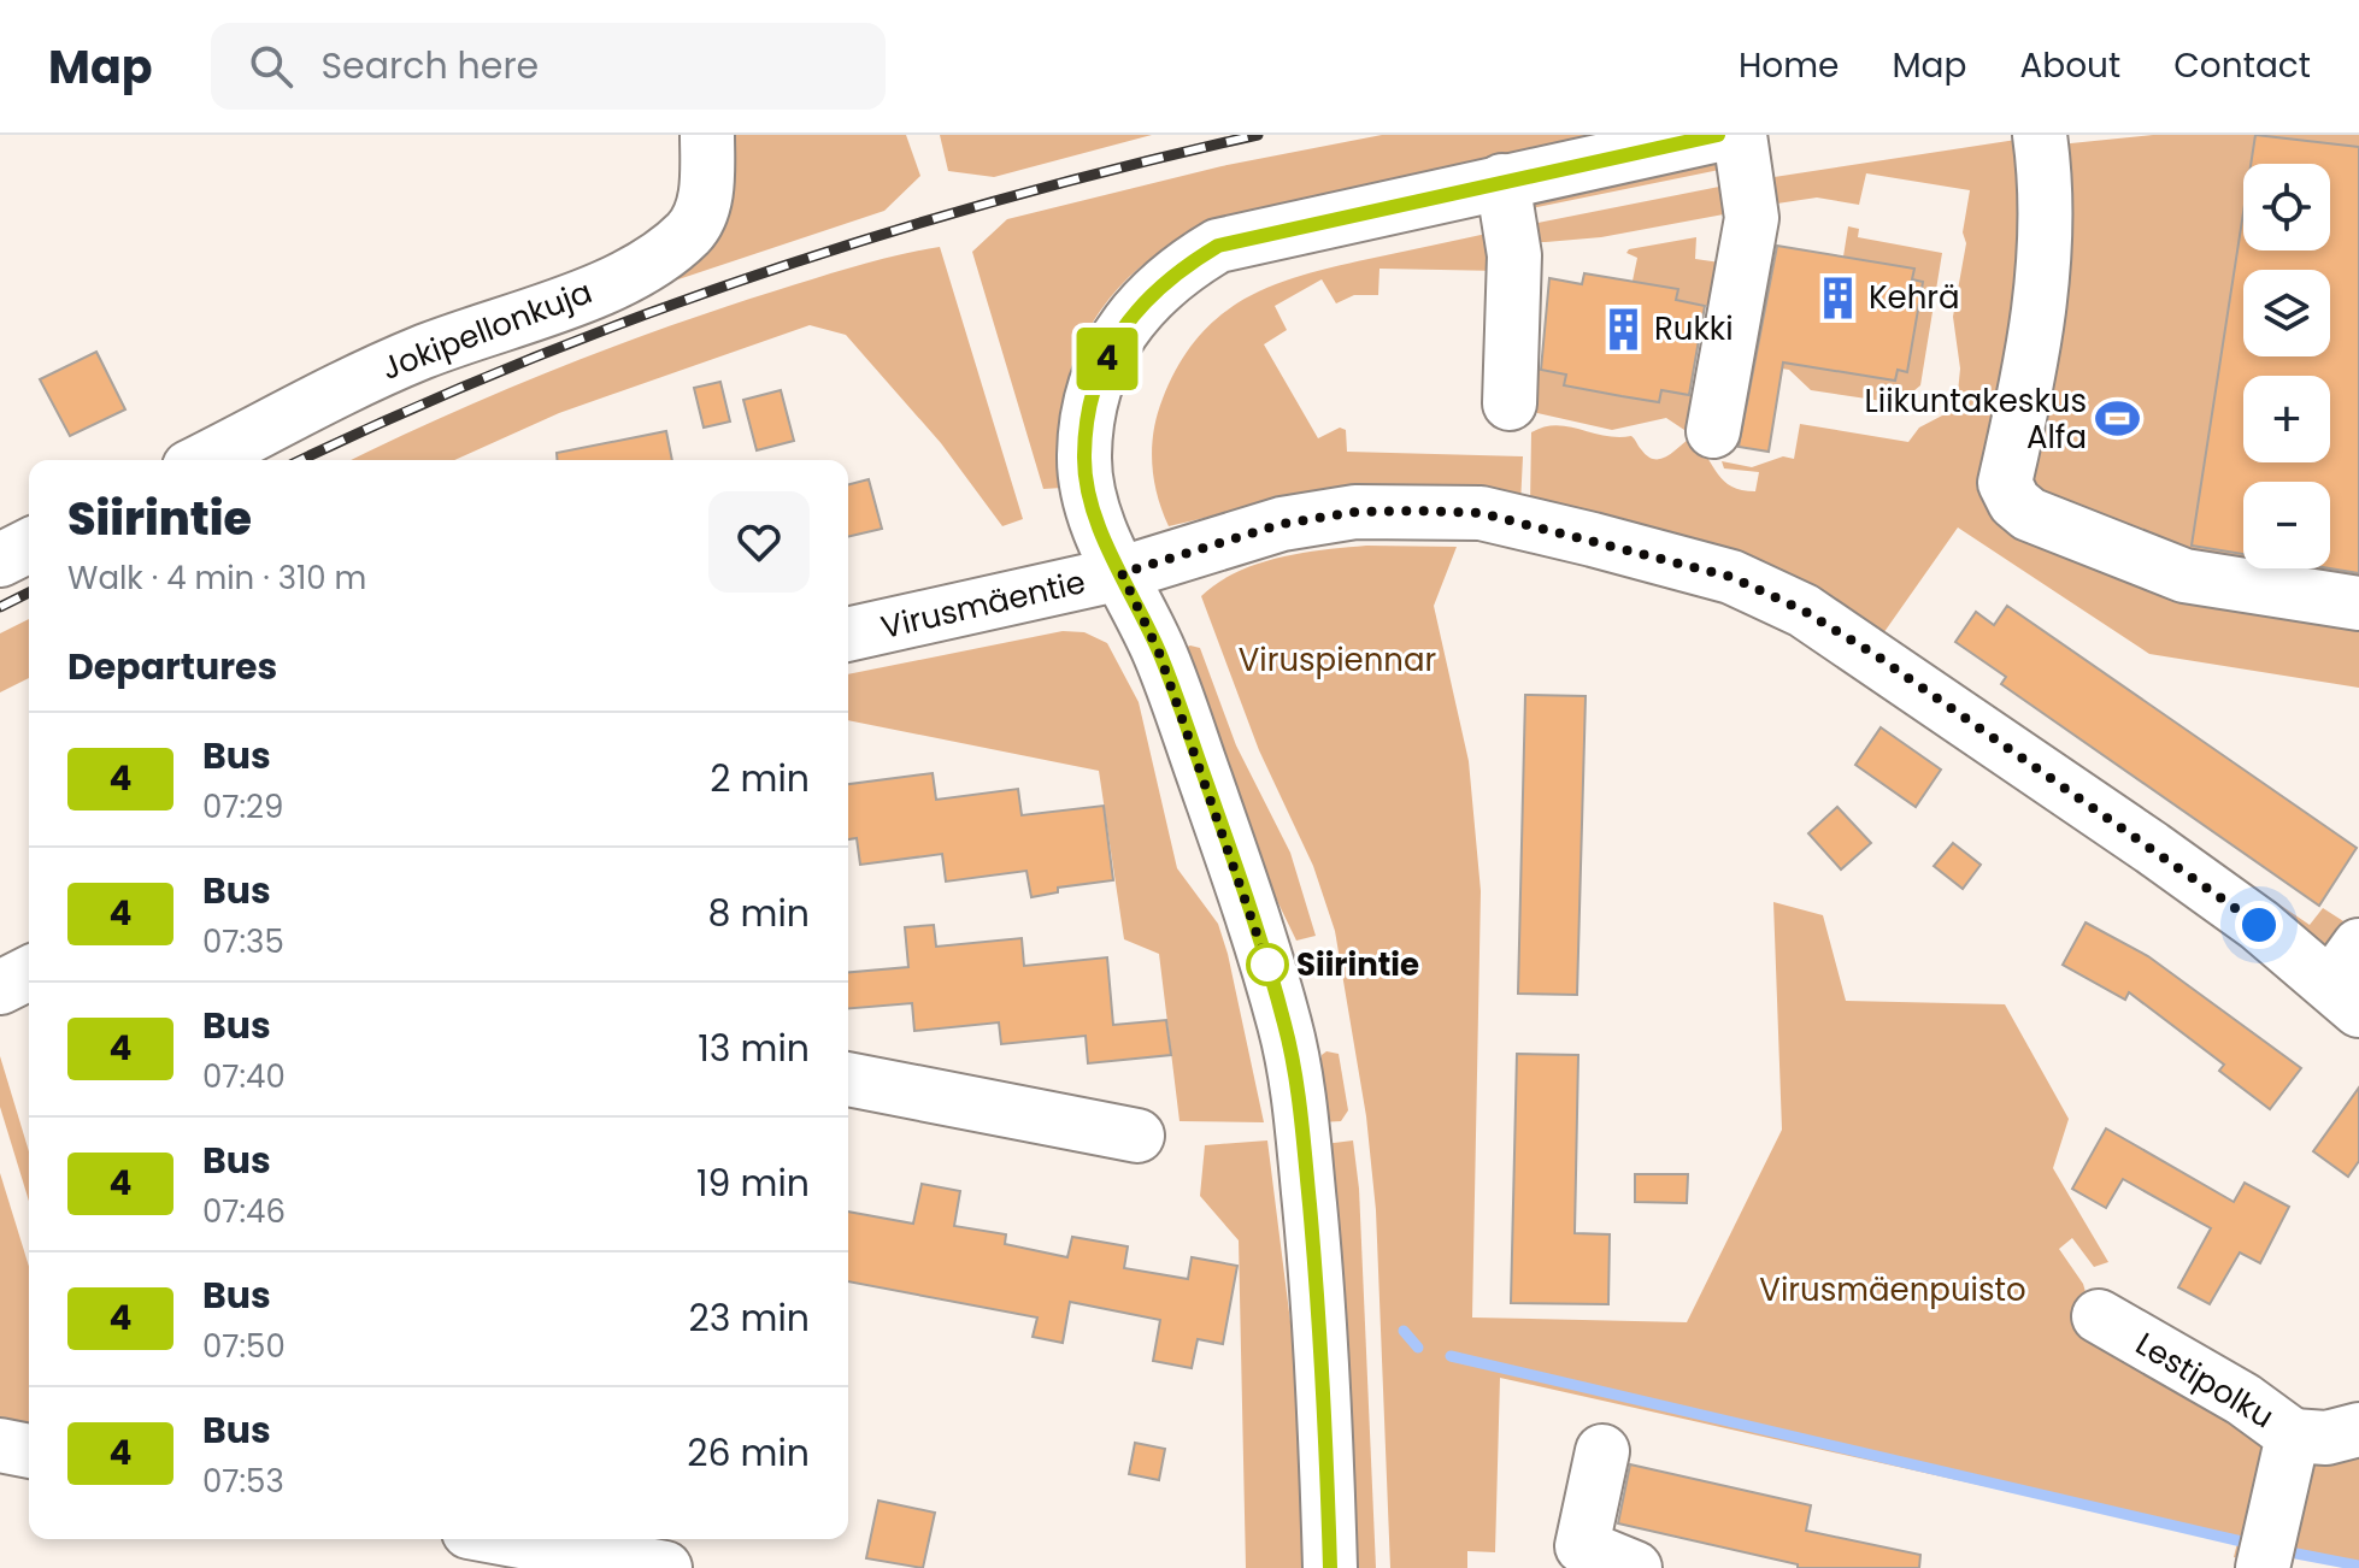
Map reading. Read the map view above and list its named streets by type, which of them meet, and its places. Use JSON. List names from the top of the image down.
{
  "streets": {
    "street": ["Jokipellonkuja", "Virusmäentie", "Lestipolku"]
  },
  "parks": ["Viruspiennar", "Virusmäenpuisto"],
  "places": {
    "building": ["Kehrä", "Rukki"],
    "sports": ["Liikuntakeskus Alfa"],
    "other": ["Siirintie"]
  },
  "lines": ["bus line 4"],
  "page": {
    "header": "Map",
    "search": "Search here",
    "nav": [
      "Home",
      "Map",
      "About",
      "Contact"
    ],
    "on_map": "4",
    "map_buttons": ["+", "−"],
    "heading": [
      ["Siirintie", "Walk · 4 min · 310 m"],
      "Departures"
    ],
    "list": [
      {
        "mark": "4",
        "name": "Bus",
        "note": "07:29",
        "value": "2 min"
      },
      {
        "mark": "4",
        "name": "Bus",
        "note": "07:35",
        "value": "8 min"
      },
      {
        "mark": "4",
        "name": "Bus",
        "note": "07:40",
        "value": "13 min"
      },
      {
        "mark": "4",
        "name": "Bus",
        "note": "07:46",
        "value": "19 min"
      },
      {
        "mark": "4",
        "name": "Bus",
        "note": "07:50",
        "value": "23 min"
      },
      {
        "mark": "4",
        "name": "Bus",
        "note": "07:53",
        "value": "26 min"
      }
    ]
  }
}
